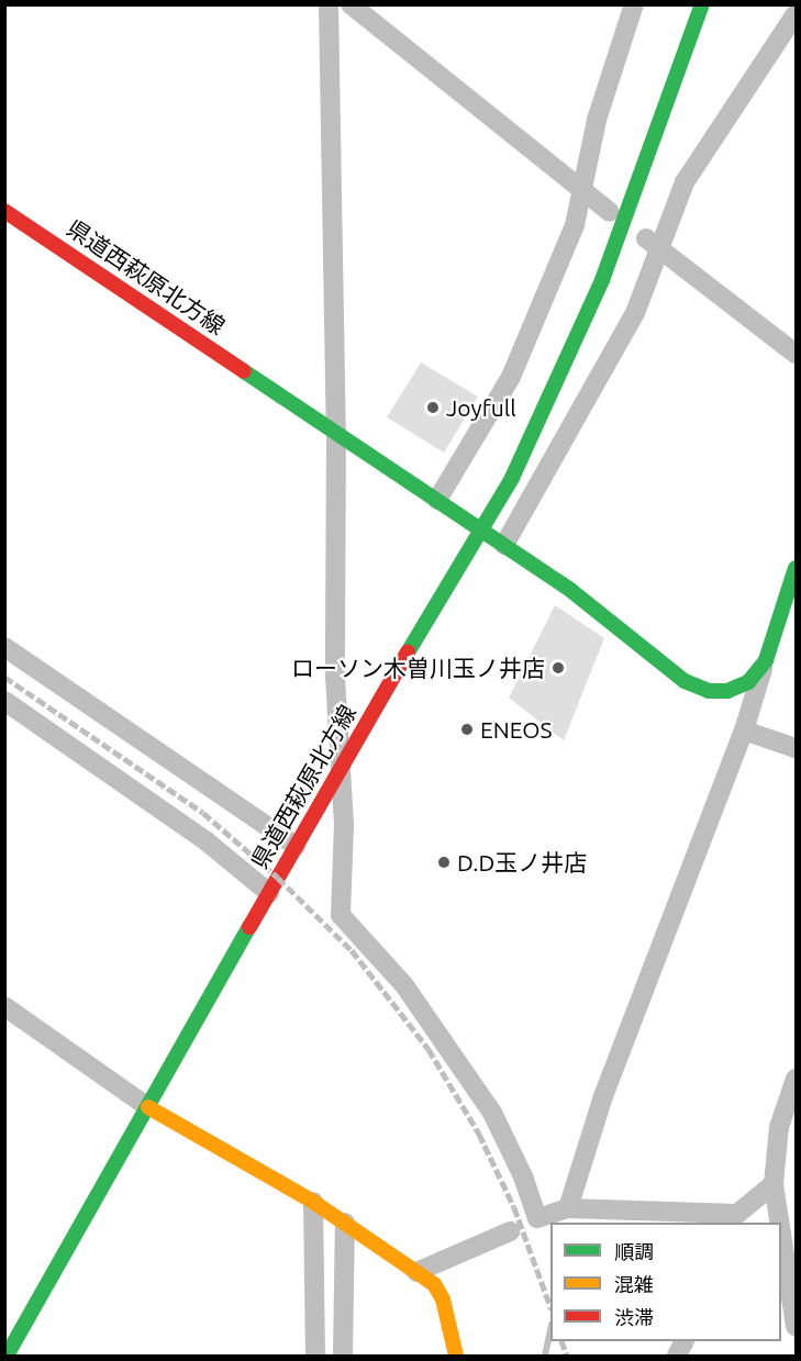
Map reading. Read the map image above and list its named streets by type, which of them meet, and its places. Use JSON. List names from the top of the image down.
{
  "streets": {
    "main road": ["県道西萩原北方線"]
  },
  "places": [
    "Joyfull",
    "ローソン木曽川玉ノ井店",
    "ENEOS",
    "D.D玉ノ井店"
  ],
  "legend": ["順調", "混雑", "渋滞"]
}
